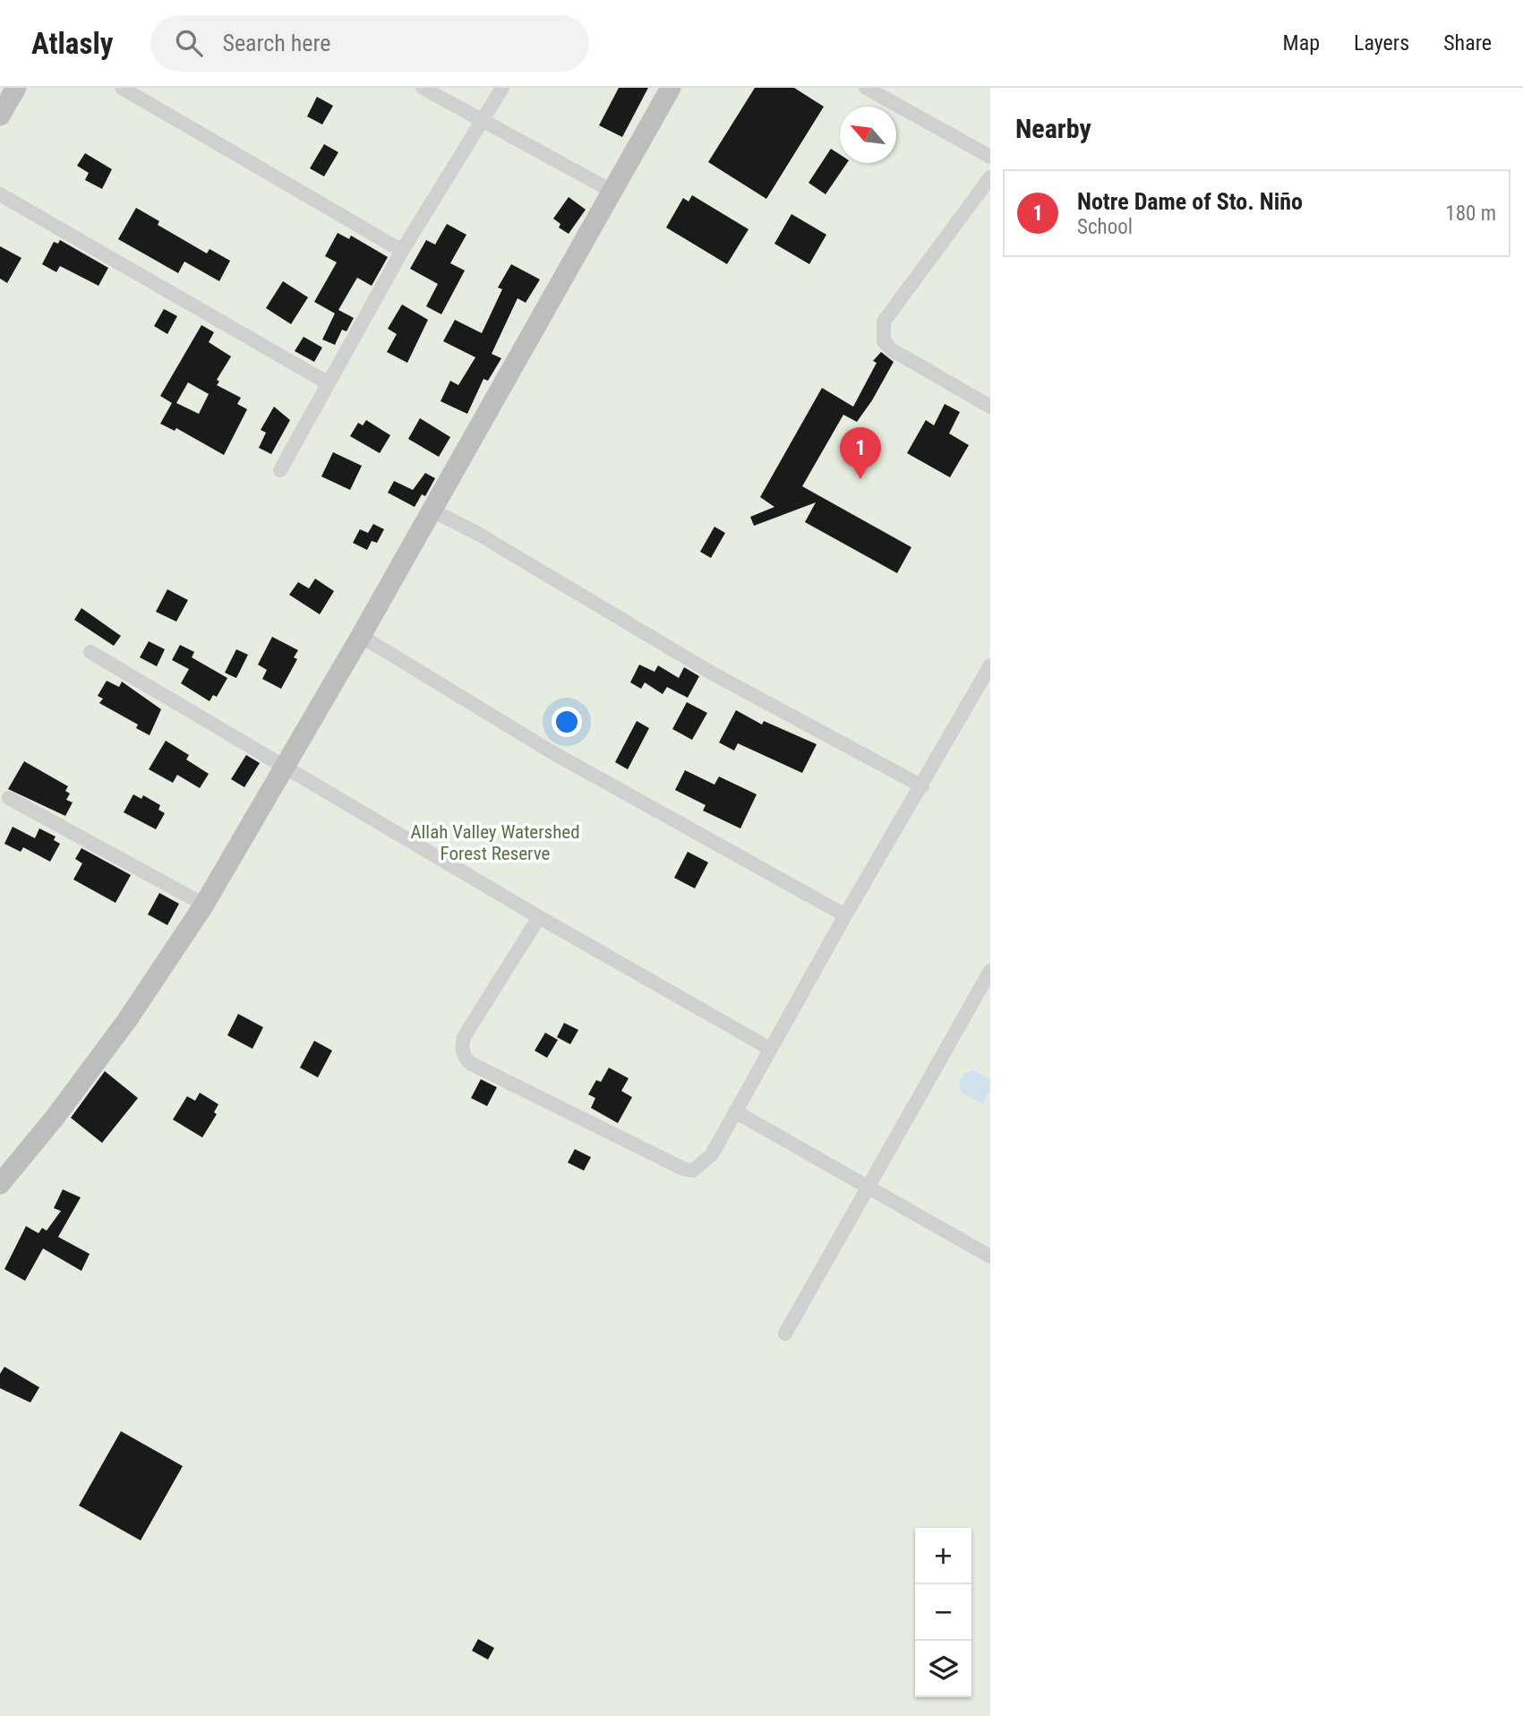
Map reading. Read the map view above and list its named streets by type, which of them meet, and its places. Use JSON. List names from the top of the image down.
{
  "parks": ["Allah Valley Watershed Forest Reserve"],
  "north": "top left",
  "page": {
    "header": "Atlasly",
    "search": "Search here",
    "nav": ["Map", "Layers", "Share"],
    "heading": "Nearby",
    "list": [
      {
        "mark": "1",
        "name": "Notre Dame of Sto. Niño",
        "note": "School",
        "value": "180 m"
      }
    ],
    "pins": "1",
    "map_buttons": ["+", "−"]
  }
}
